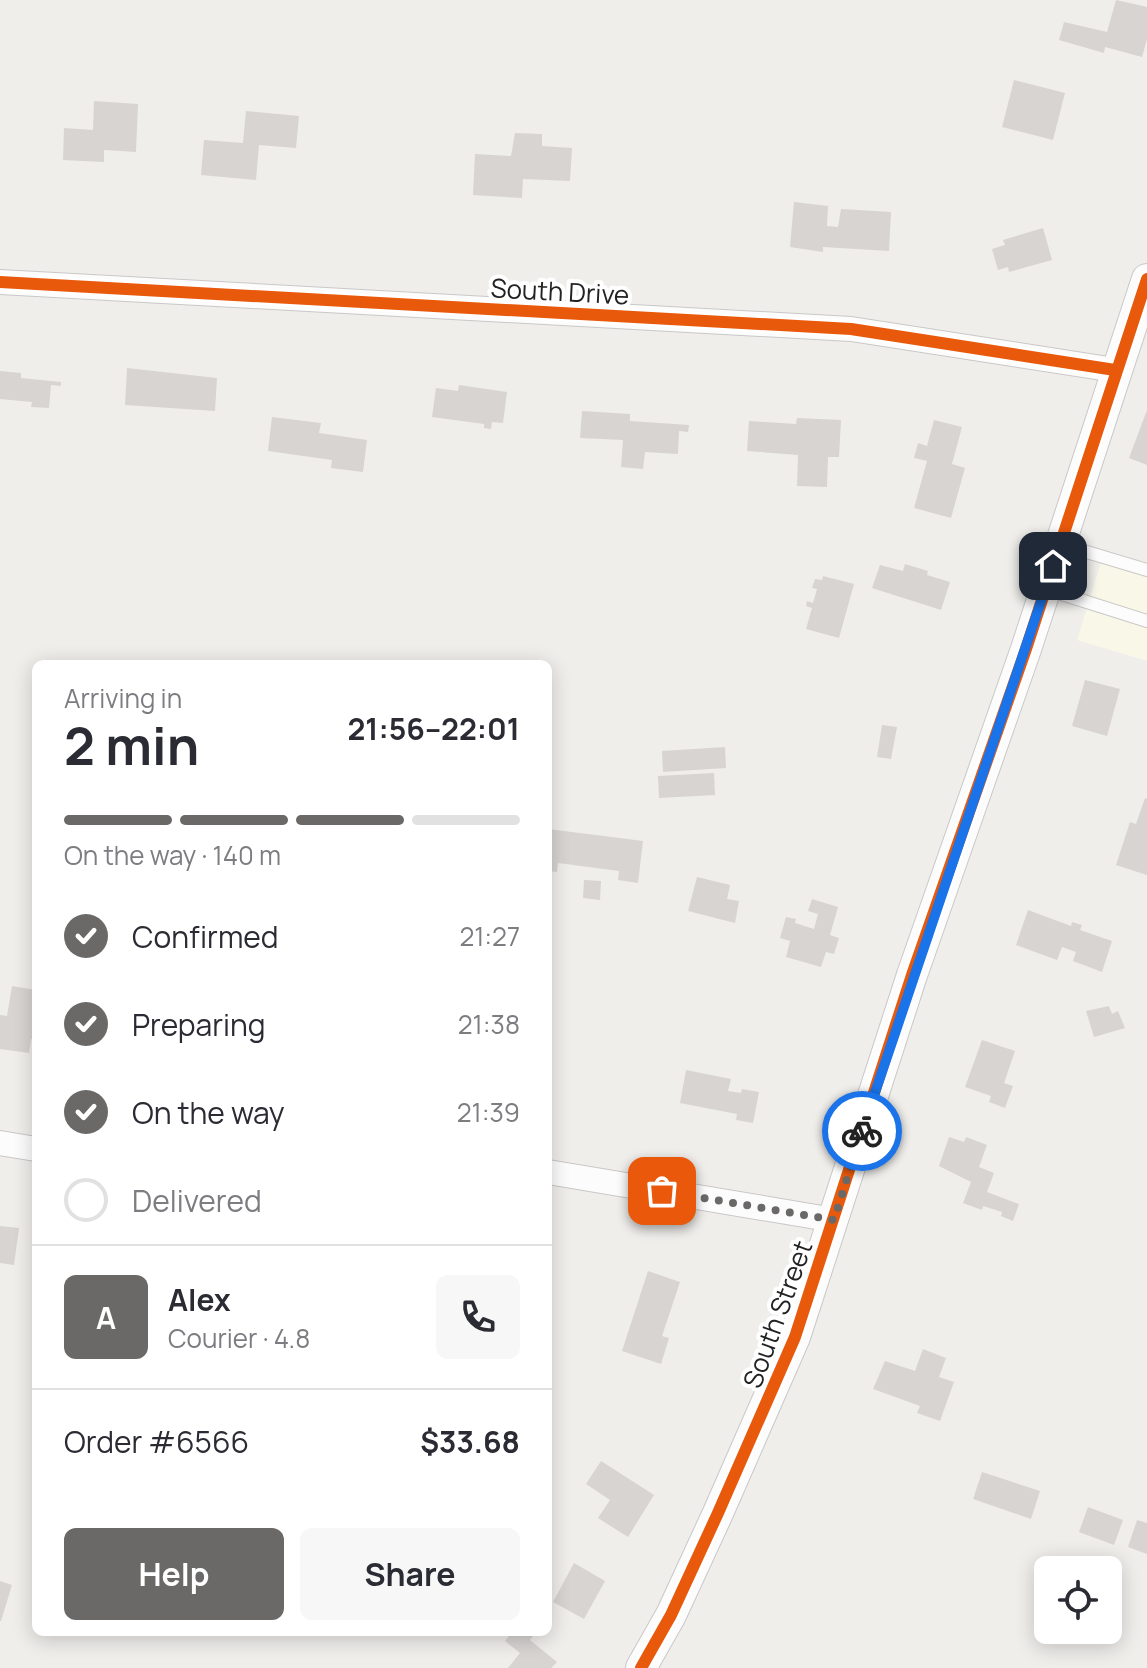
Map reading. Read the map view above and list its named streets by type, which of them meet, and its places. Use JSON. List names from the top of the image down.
{
  "streets": {
    "street": ["South Drive", "South Street"]
  },
  "crossings": [
    ["South Drive", "South Street"]
  ],
  "page": {
    "heading": ["2 min", "Arriving in", "21:56–22:01"],
    "panel": [
      "Alex",
      "Courier · 4.8",
      "Order #6566",
      "$33.68"
    ],
    "bar": "On the way · 140 m",
    "list": [
      ["Confirmed", "21:27"],
      ["Preparing", "21:38"],
      ["On the way", "21:39"],
      "Delivered"
    ],
    "round": "A",
    "buttons": ["Help", "Share"]
  }
}
